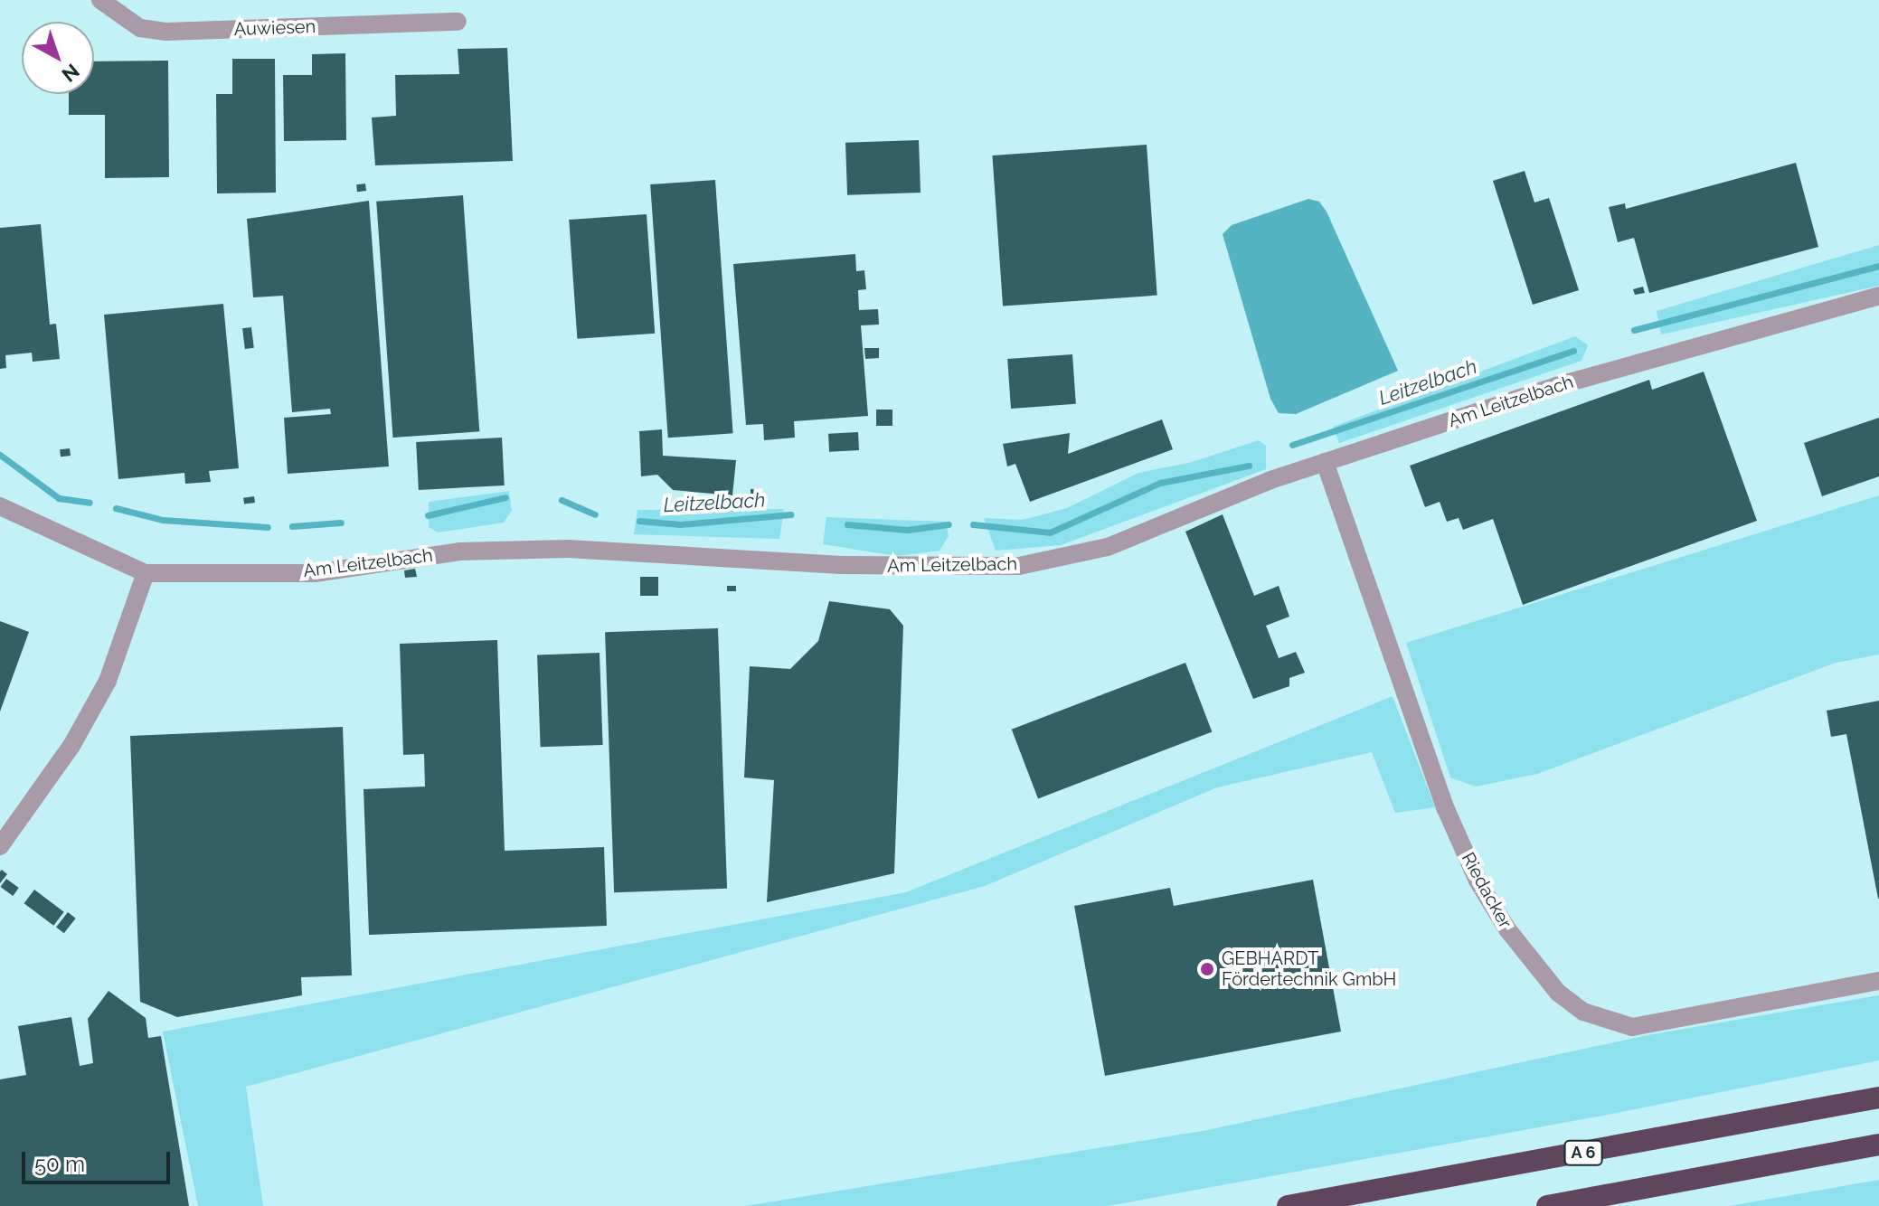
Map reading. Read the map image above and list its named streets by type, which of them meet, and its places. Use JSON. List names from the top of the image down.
{
  "streets": {
    "highway": ["A 6"],
    "street": ["Auwiesen", "Am Leitzelbach", "Riedacker"]
  },
  "crossings": [
    ["Am Leitzelbach", "Riedacker"]
  ],
  "water": ["Leitzelbach"],
  "places": ["GEBHARDT Fördertechnik GmbH"],
  "scale_bar": "50 m",
  "north": "bottom right"
}
